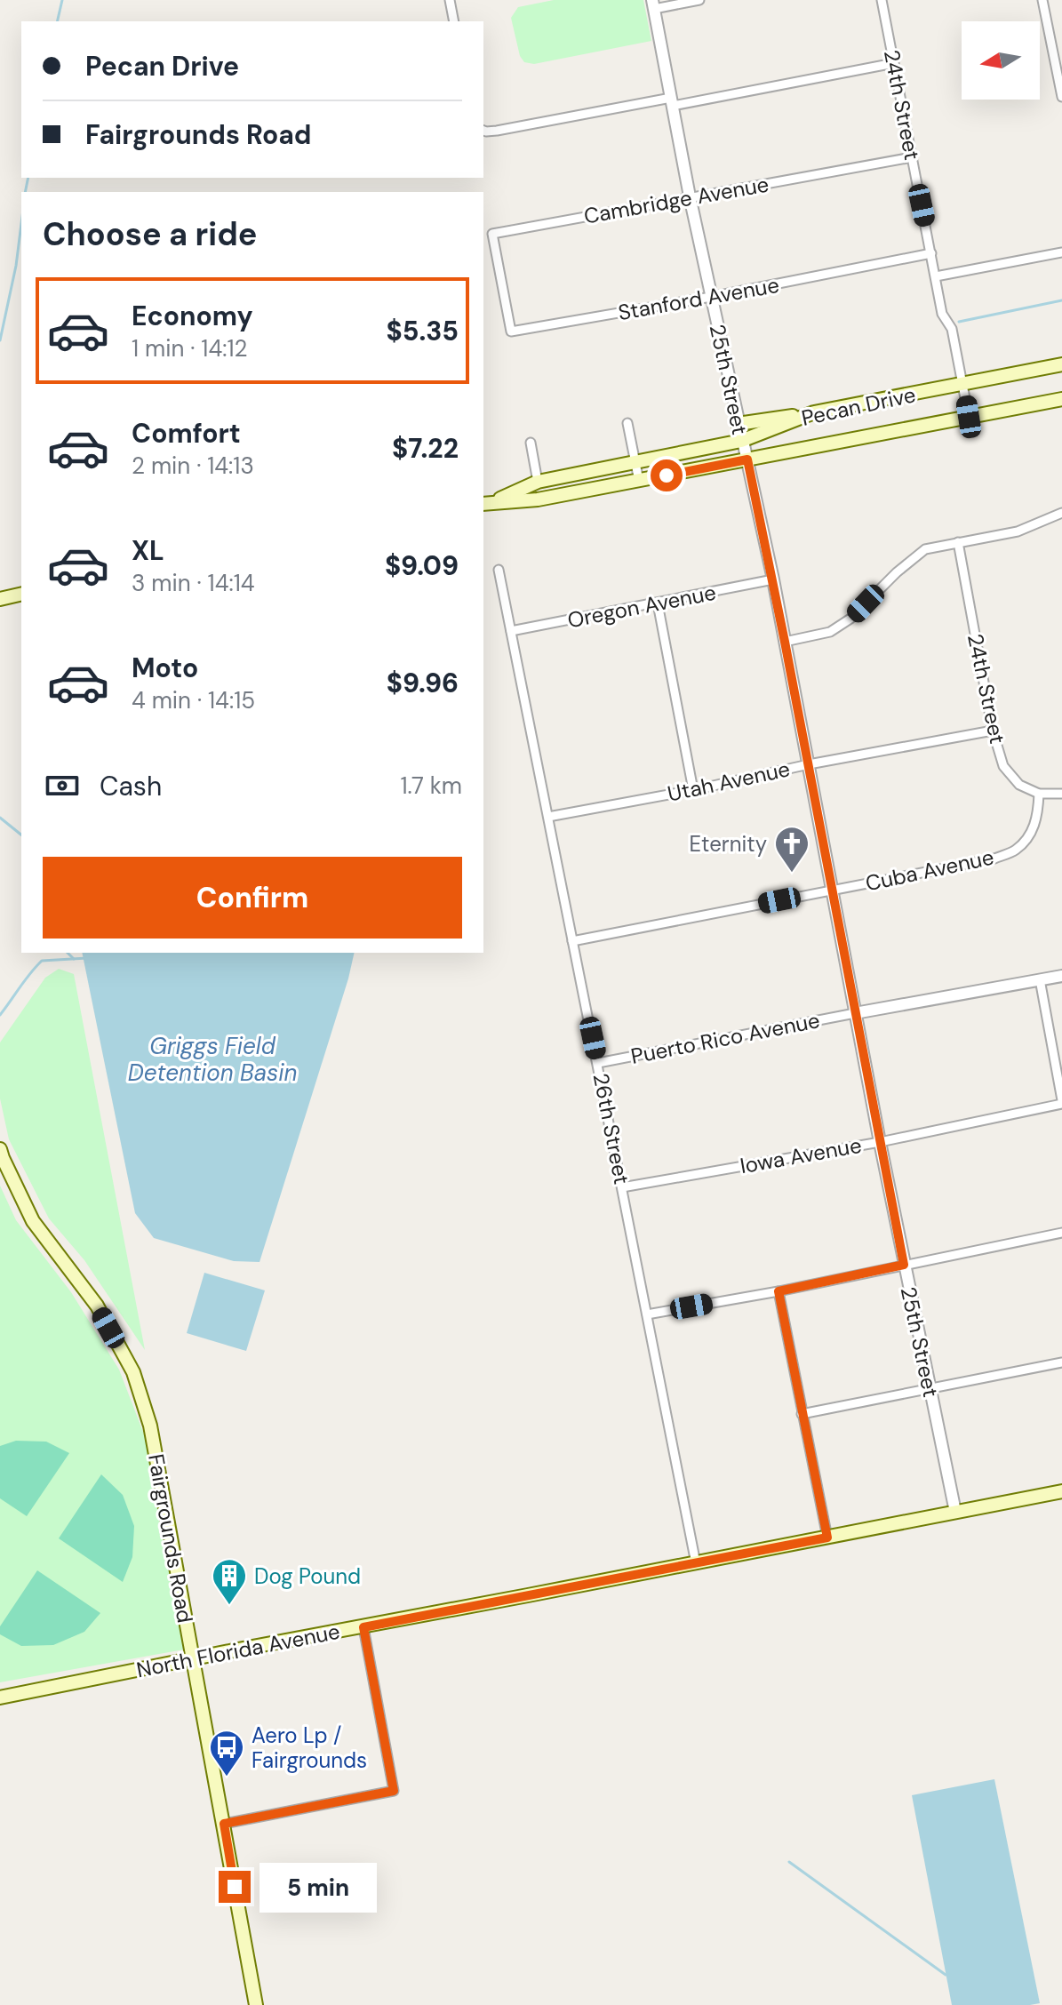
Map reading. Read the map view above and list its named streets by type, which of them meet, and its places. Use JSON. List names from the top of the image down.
{
  "streets": {
    "main road": ["Pecan Drive", "Fairgrounds Road", "North Florida Avenue"],
    "street": [
      "24th Street",
      "Cambridge Avenue",
      "Stanford Avenue",
      "25th Street",
      "Oregon Avenue",
      "Utah Avenue",
      "Cuba Avenue",
      "Puerto Rico Avenue",
      "26th Street",
      "Iowa Avenue"
    ]
  },
  "crossings": [
    ["24th Street", "Cambridge Avenue"],
    ["24th Street", "Stanford Avenue"],
    ["24th Street", "Pecan Drive"],
    ["24th Street", "Utah Avenue"],
    ["24th Street", "Cuba Avenue"],
    ["Cambridge Avenue", "Stanford Avenue"],
    ["Cambridge Avenue", "25th Street"],
    ["Stanford Avenue", "25th Street"],
    ["25th Street", "Pecan Drive"],
    ["25th Street", "Oregon Avenue"],
    ["25th Street", "Utah Avenue"],
    ["25th Street", "Cuba Avenue"],
    ["25th Street", "Puerto Rico Avenue"],
    ["25th Street", "Iowa Avenue"],
    ["25th Street", "North Florida Avenue"],
    ["Oregon Avenue", "26th Street"],
    ["Utah Avenue", "26th Street"],
    ["Cuba Avenue", "26th Street"],
    ["Puerto Rico Avenue", "26th Street"],
    ["26th Street", "Iowa Avenue"],
    ["26th Street", "North Florida Avenue"],
    ["Fairgrounds Road", "North Florida Avenue"]
  ],
  "water": ["Griggs Field Detention Basin"],
  "places": {
    "church": ["Eternity"],
    "building": ["Dog Pound"],
    "bus stop": ["Aero Lp / Fairgrounds"]
  },
  "north": "left",
  "page": {
    "banner": ["Pecan Drive", "Fairgrounds Road"],
    "heading": "Choose a ride",
    "list": [
      {
        "name": "Economy",
        "note": "1 min · 14:12",
        "value": "$5.35"
      },
      {
        "name": "Comfort",
        "note": "2 min · 14:13",
        "value": "$7.22"
      },
      {
        "name": "XL",
        "note": "3 min · 14:14",
        "value": "$9.09"
      },
      {
        "name": "Moto",
        "note": "4 min · 14:15",
        "value": "$9.96"
      }
    ],
    "pay": ["Cash", "1.7 km"],
    "buttons": "Confirm",
    "bubble": "5 min"
  }
}
